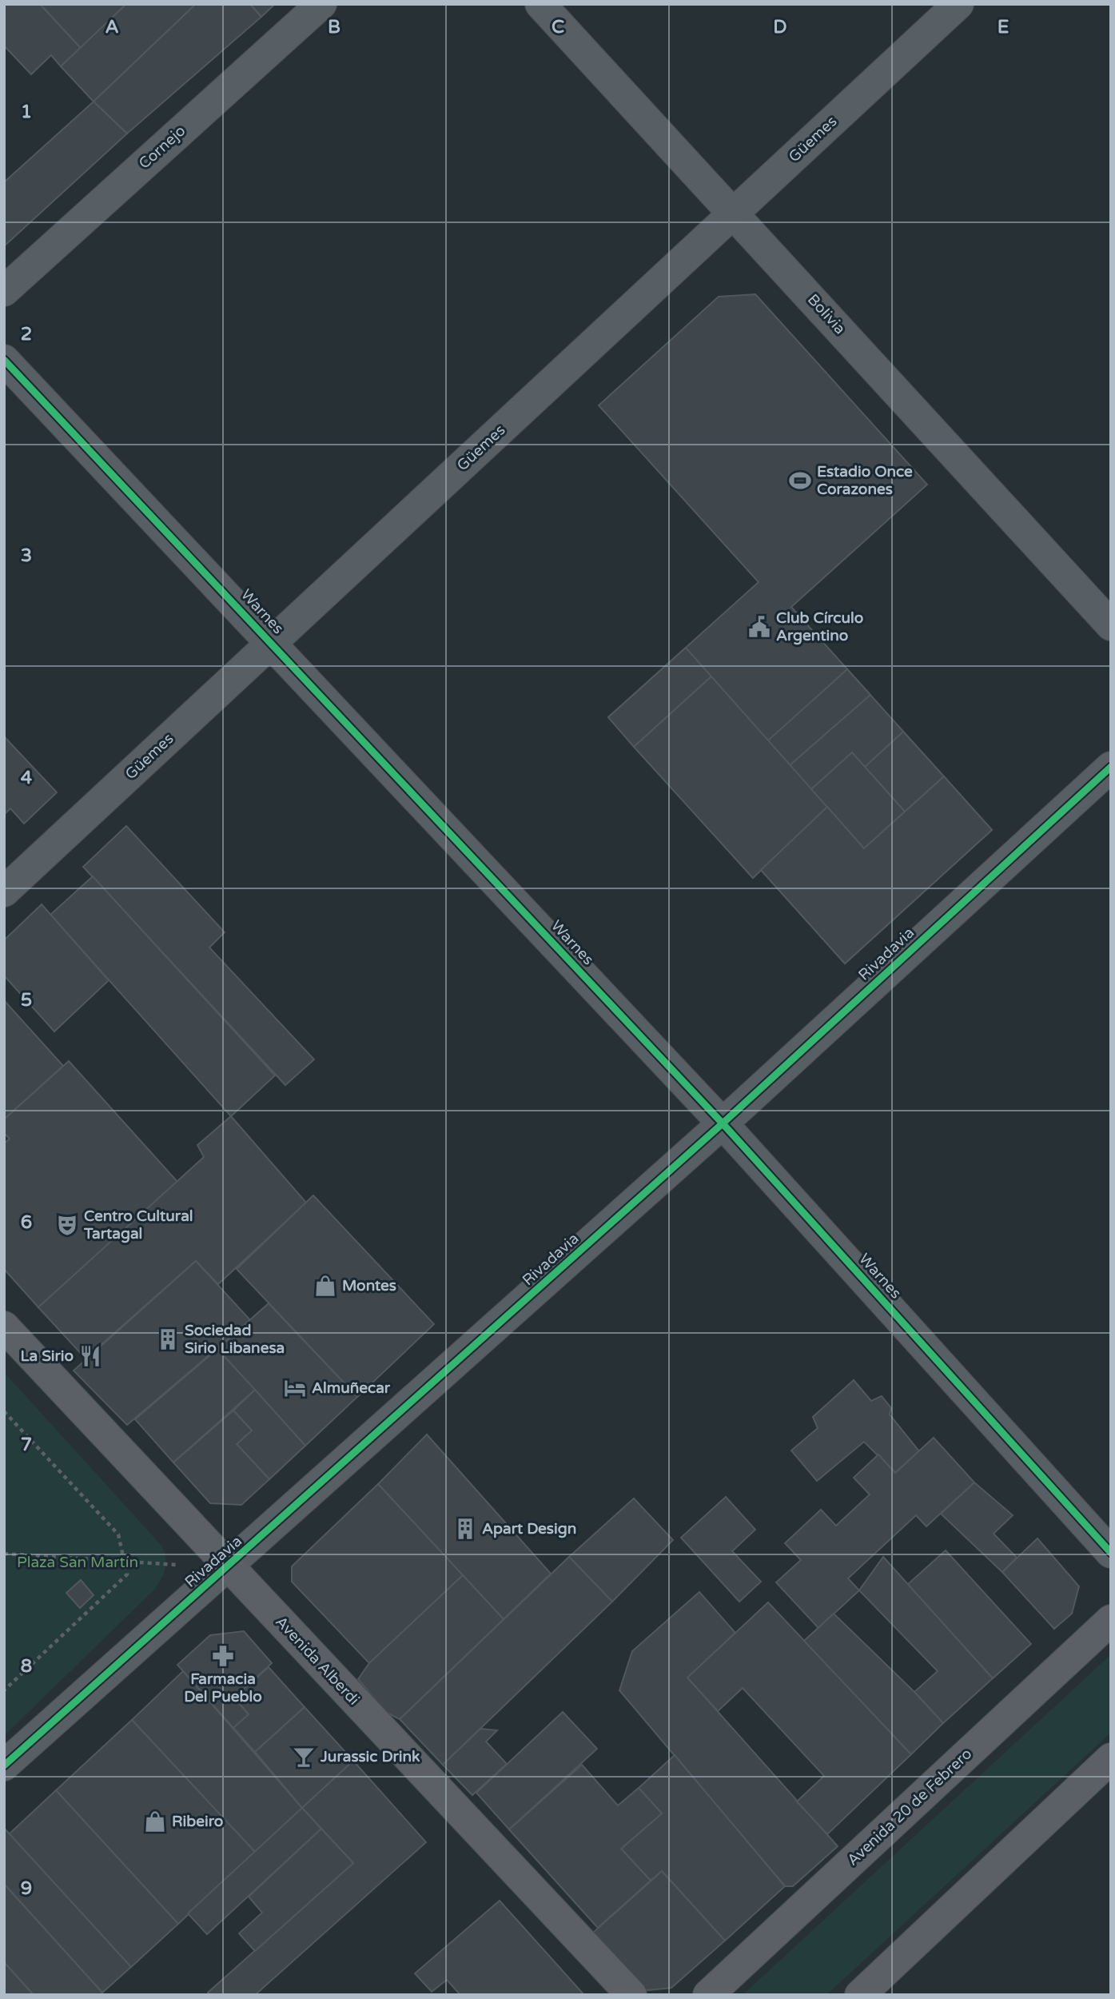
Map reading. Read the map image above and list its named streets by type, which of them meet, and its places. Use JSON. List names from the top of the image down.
{
  "streets": {
    "main road": ["Avenida Alberdi", "Avenida 20 de Febrero"],
    "street": [
      "Güemes",
      "Cornejo",
      "Bolivia",
      "Warnes",
      "Rivadavia"
    ]
  },
  "crossings": [
    ["Güemes", "Bolivia"],
    ["Güemes", "Warnes"],
    ["Warnes", "Rivadavia"],
    ["Rivadavia", "Avenida Alberdi"]
  ],
  "parks": ["Plaza San Martín"],
  "places": {
    "sports": ["Estadio Once Corazones"],
    "public building": ["Club Círculo Argentino"],
    "theatre": ["Centro Cultural Tartagal"],
    "shop": ["Montes", "Ribeiro"],
    "building": ["Sociedad Sirio Libanesa", "Apart Design"],
    "restaurant": ["La Sirio"],
    "hotel": ["Almuñecar"],
    "pharmacy": ["Farmacia Del Pueblo"],
    "bar": ["Jurassic Drink"]
  },
  "grid": {
    "columns": [
      "A",
      "B",
      "C",
      "D",
      "E"
    ],
    "rows": [
      "1",
      "2",
      "3",
      "4",
      "5",
      "6",
      "7",
      "8",
      "9"
    ]
  }
}
